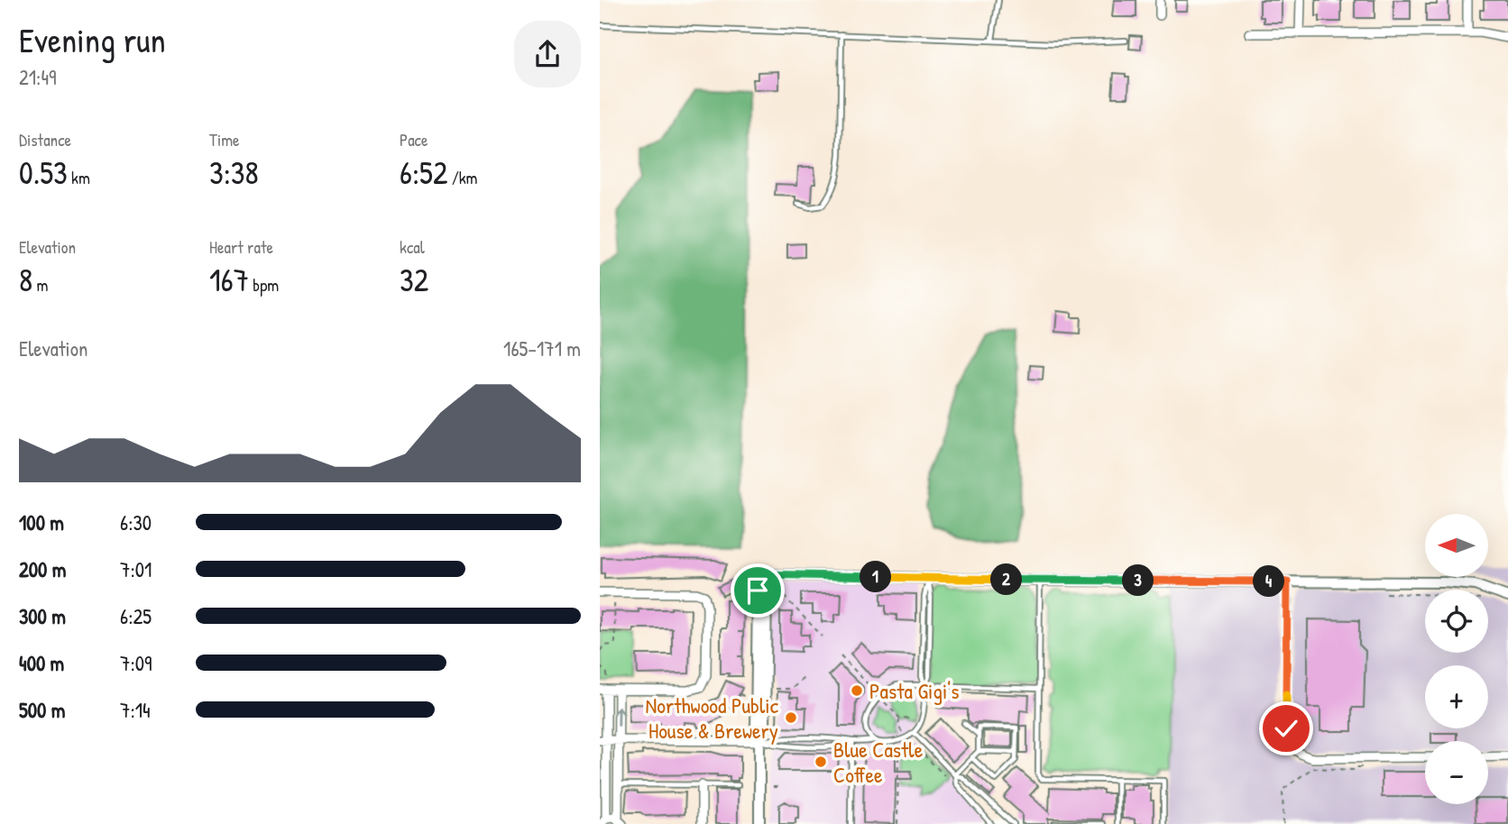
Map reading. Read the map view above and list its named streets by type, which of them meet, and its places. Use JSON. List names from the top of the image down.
{
  "places": ["Pasta Gigi's", "Northwood Public House & Brewery", "Blue Castle Coffee"],
  "north": "left",
  "page": {
    "heading": ["Evening run", "21:49"],
    "stats": [
      ["Distance", "0.53 km"],
      ["Time", "3:38"],
      ["Pace", "6:52 /km"],
      ["Elevation", "8 m"],
      ["Heart rate", "167 bpm"],
      ["kcal", "32"]
    ],
    "chart": ["Elevation", "165–171 m"],
    "list": [
      {
        "name": "100 m",
        "note": "6:30"
      },
      {
        "name": "200 m",
        "note": "7:01"
      },
      {
        "name": "300 m",
        "note": "6:25"
      },
      {
        "name": "400 m",
        "note": "7:09"
      },
      {
        "name": "500 m",
        "note": "7:14"
      }
    ],
    "map_buttons": ["+", "−"],
    "pins": [
      "1",
      "2",
      "3",
      "4"
    ]
  }
}
